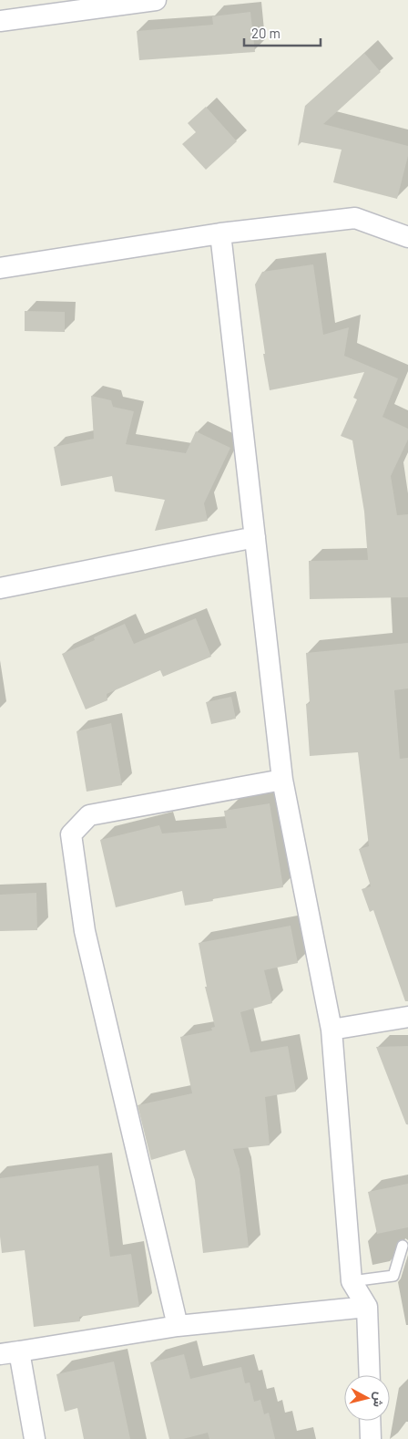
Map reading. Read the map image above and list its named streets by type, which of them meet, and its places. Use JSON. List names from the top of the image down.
{
  "scale_bar": "20 m",
  "north": "right"
}
